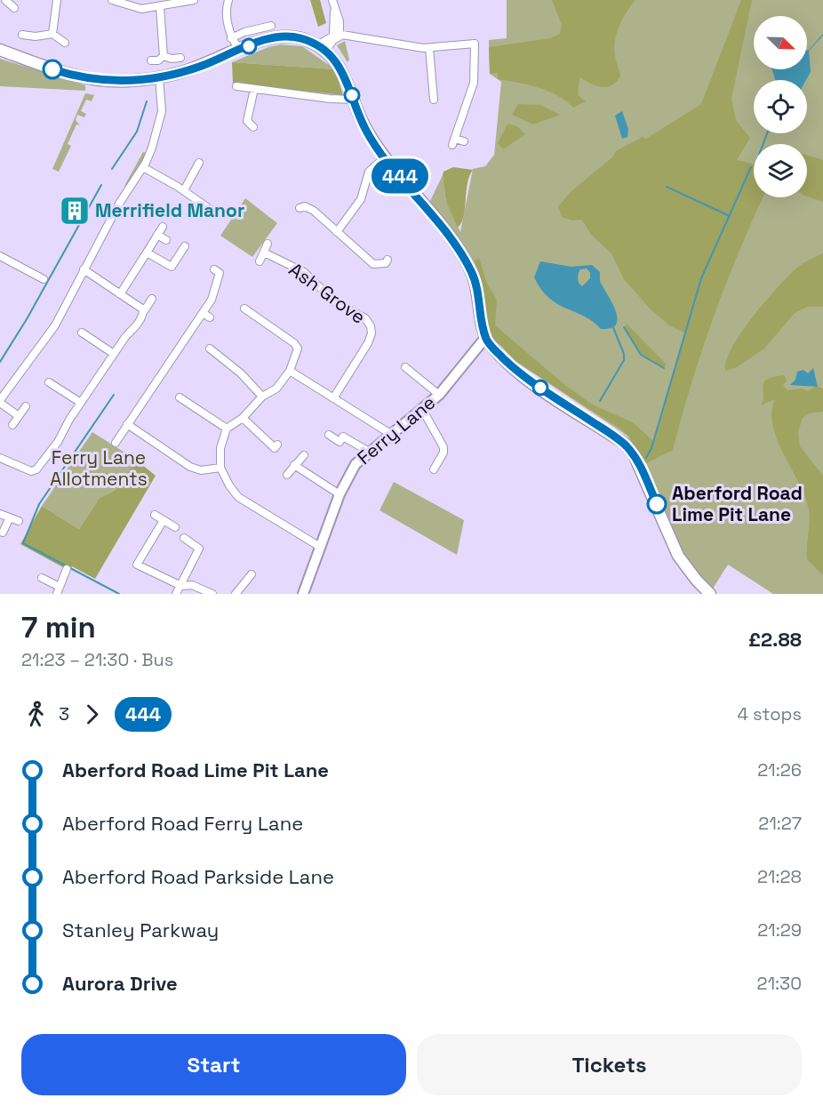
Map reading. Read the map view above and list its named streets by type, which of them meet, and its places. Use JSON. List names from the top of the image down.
{
  "streets": {
    "street": ["Ash Grove", "Ferry Lane"]
  },
  "parks": ["Ferry Lane Allotments"],
  "places": {
    "building": ["Merrifield Manor"],
    "other": ["Aberford Road Lime Pit Lane"]
  },
  "lines": ["bus line 444"],
  "north": "bottom right",
  "page": {
    "on_map": "444",
    "heading": ["7 min", "21:23 – 21:30 · Bus", "£2.88"],
    "legs": ["3", "444", "4 stops"],
    "list": [
      {
        "name": "Aberford Road Lime Pit Lane",
        "value": "21:26"
      },
      {
        "name": "Aberford Road Ferry Lane",
        "value": "21:27"
      },
      {
        "name": "Aberford Road Parkside Lane",
        "value": "21:28"
      },
      {
        "name": "Stanley Parkway",
        "value": "21:29"
      },
      {
        "name": "Aurora Drive",
        "value": "21:30"
      }
    ],
    "buttons": ["Start", "Tickets"]
  }
}
